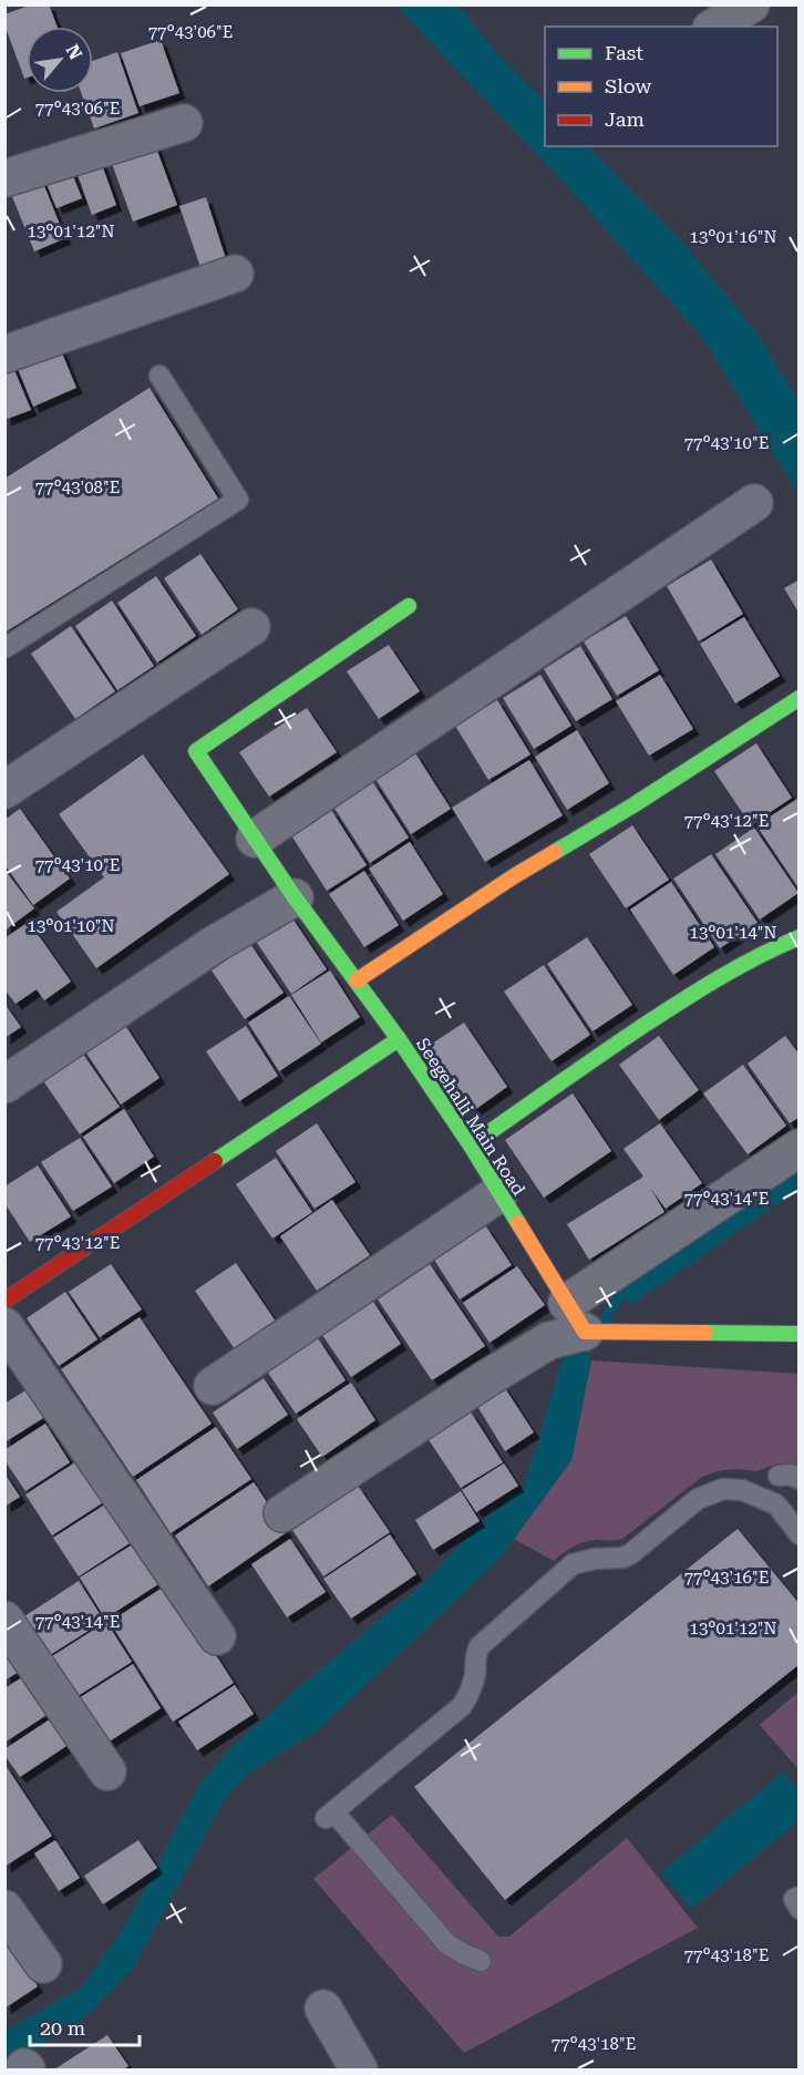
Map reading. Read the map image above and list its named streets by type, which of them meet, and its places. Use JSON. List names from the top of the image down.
{
  "streets": {
    "street": ["Seegehalli Main Road"]
  },
  "legend": ["Fast", "Slow", "Jam"],
  "scale_bar": "20 m",
  "north": "top right",
  "coordinates": [
    "77°43'06\"E",
    "13°01'12\"N",
    "13°01'16\"N",
    "77°43'10\"E",
    "77°43'08\"E",
    "77°43'12\"E",
    "13°01'10\"N",
    "13°01'14\"N",
    "77°43'14\"E",
    "77°43'16\"E",
    "77°43'18\"E"
  ]
}
